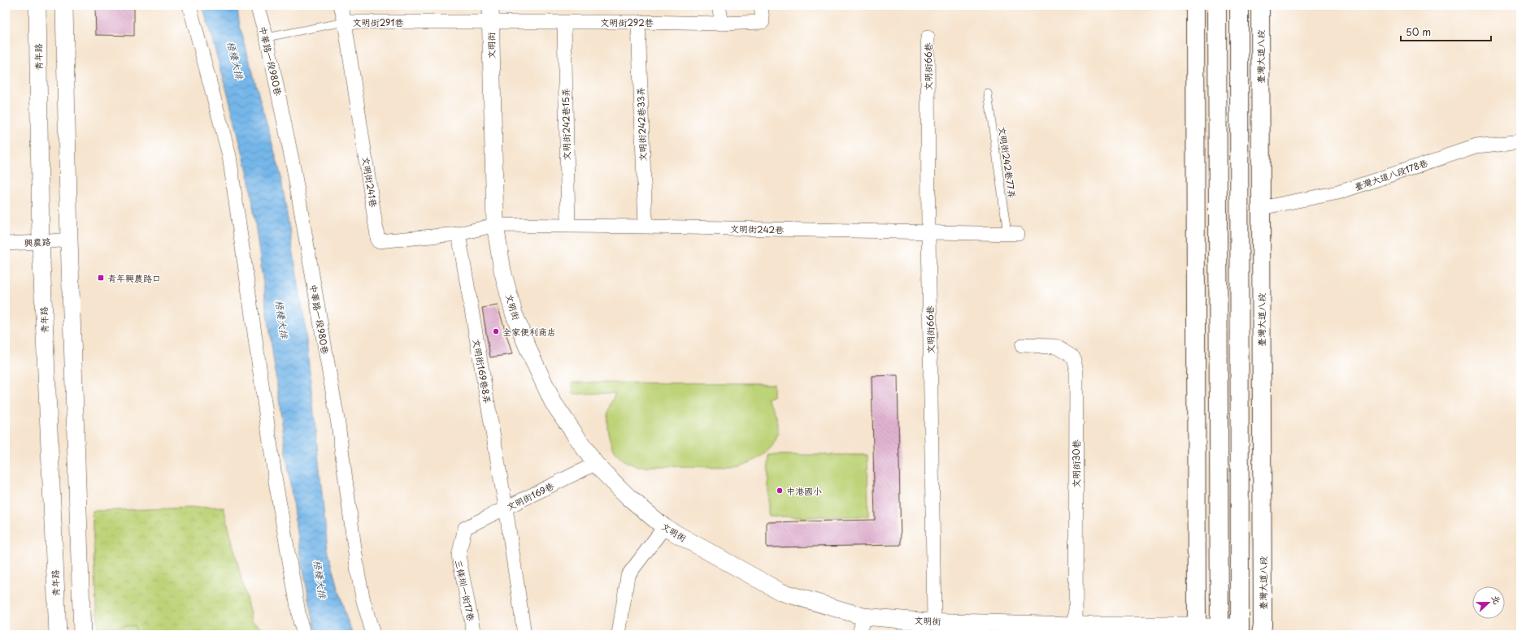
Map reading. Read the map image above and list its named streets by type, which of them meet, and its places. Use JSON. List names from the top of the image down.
{
  "streets": {
    "main road": ["臺灣大道八段"],
    "street": [
      "文明街291巷",
      "文明街292巷",
      "文明街",
      "青年路",
      "中華路一段980巷",
      "文明街66巷",
      "文明街242巷15弄",
      "文明街242巷33弄",
      "臺灣大道八段178巷",
      "文明街241巷",
      "文明街242巷",
      "興農路",
      "文明街169巷8弄",
      "文明街30巷",
      "文明街169巷",
      "三條圳一街17巷"
    ],
    "lane": ["文明街242巷77弄"]
  },
  "crossings": [
    ["文明街291巷", "文明街292巷"],
    ["文明街291巷", "文明街"],
    ["文明街291巷", "中華路一段980巷"],
    ["文明街291巷", "文明街241巷"],
    ["文明街292巷", "文明街"],
    ["文明街292巷", "文明街242巷15弄"],
    ["文明街292巷", "文明街242巷33弄"],
    ["文明街", "臺灣大道八段"],
    ["文明街", "文明街66巷"],
    ["文明街", "文明街241巷"],
    ["文明街", "文明街242巷"],
    ["文明街", "文明街30巷"],
    ["文明街", "文明街169巷"],
    ["青年路", "興農路"],
    ["臺灣大道八段", "臺灣大道八段178巷"],
    ["文明街66巷", "文明街242巷"],
    ["文明街242巷15弄", "文明街242巷"],
    ["文明街242巷33弄", "文明街242巷"],
    ["文明街242巷77弄", "文明街242巷"],
    ["文明街241巷", "文明街242巷"],
    ["文明街241巷", "文明街169巷8弄"],
    ["文明街169巷8弄", "文明街169巷"],
    ["文明街169巷", "三條圳一街17巷"]
  ],
  "water": ["梧棲大排"],
  "places": {
    "transit": ["青年興農路口"],
    "other": ["全家便利商店", "中港國小"]
  },
  "scale_bar": "50 m",
  "north": "right"
}
